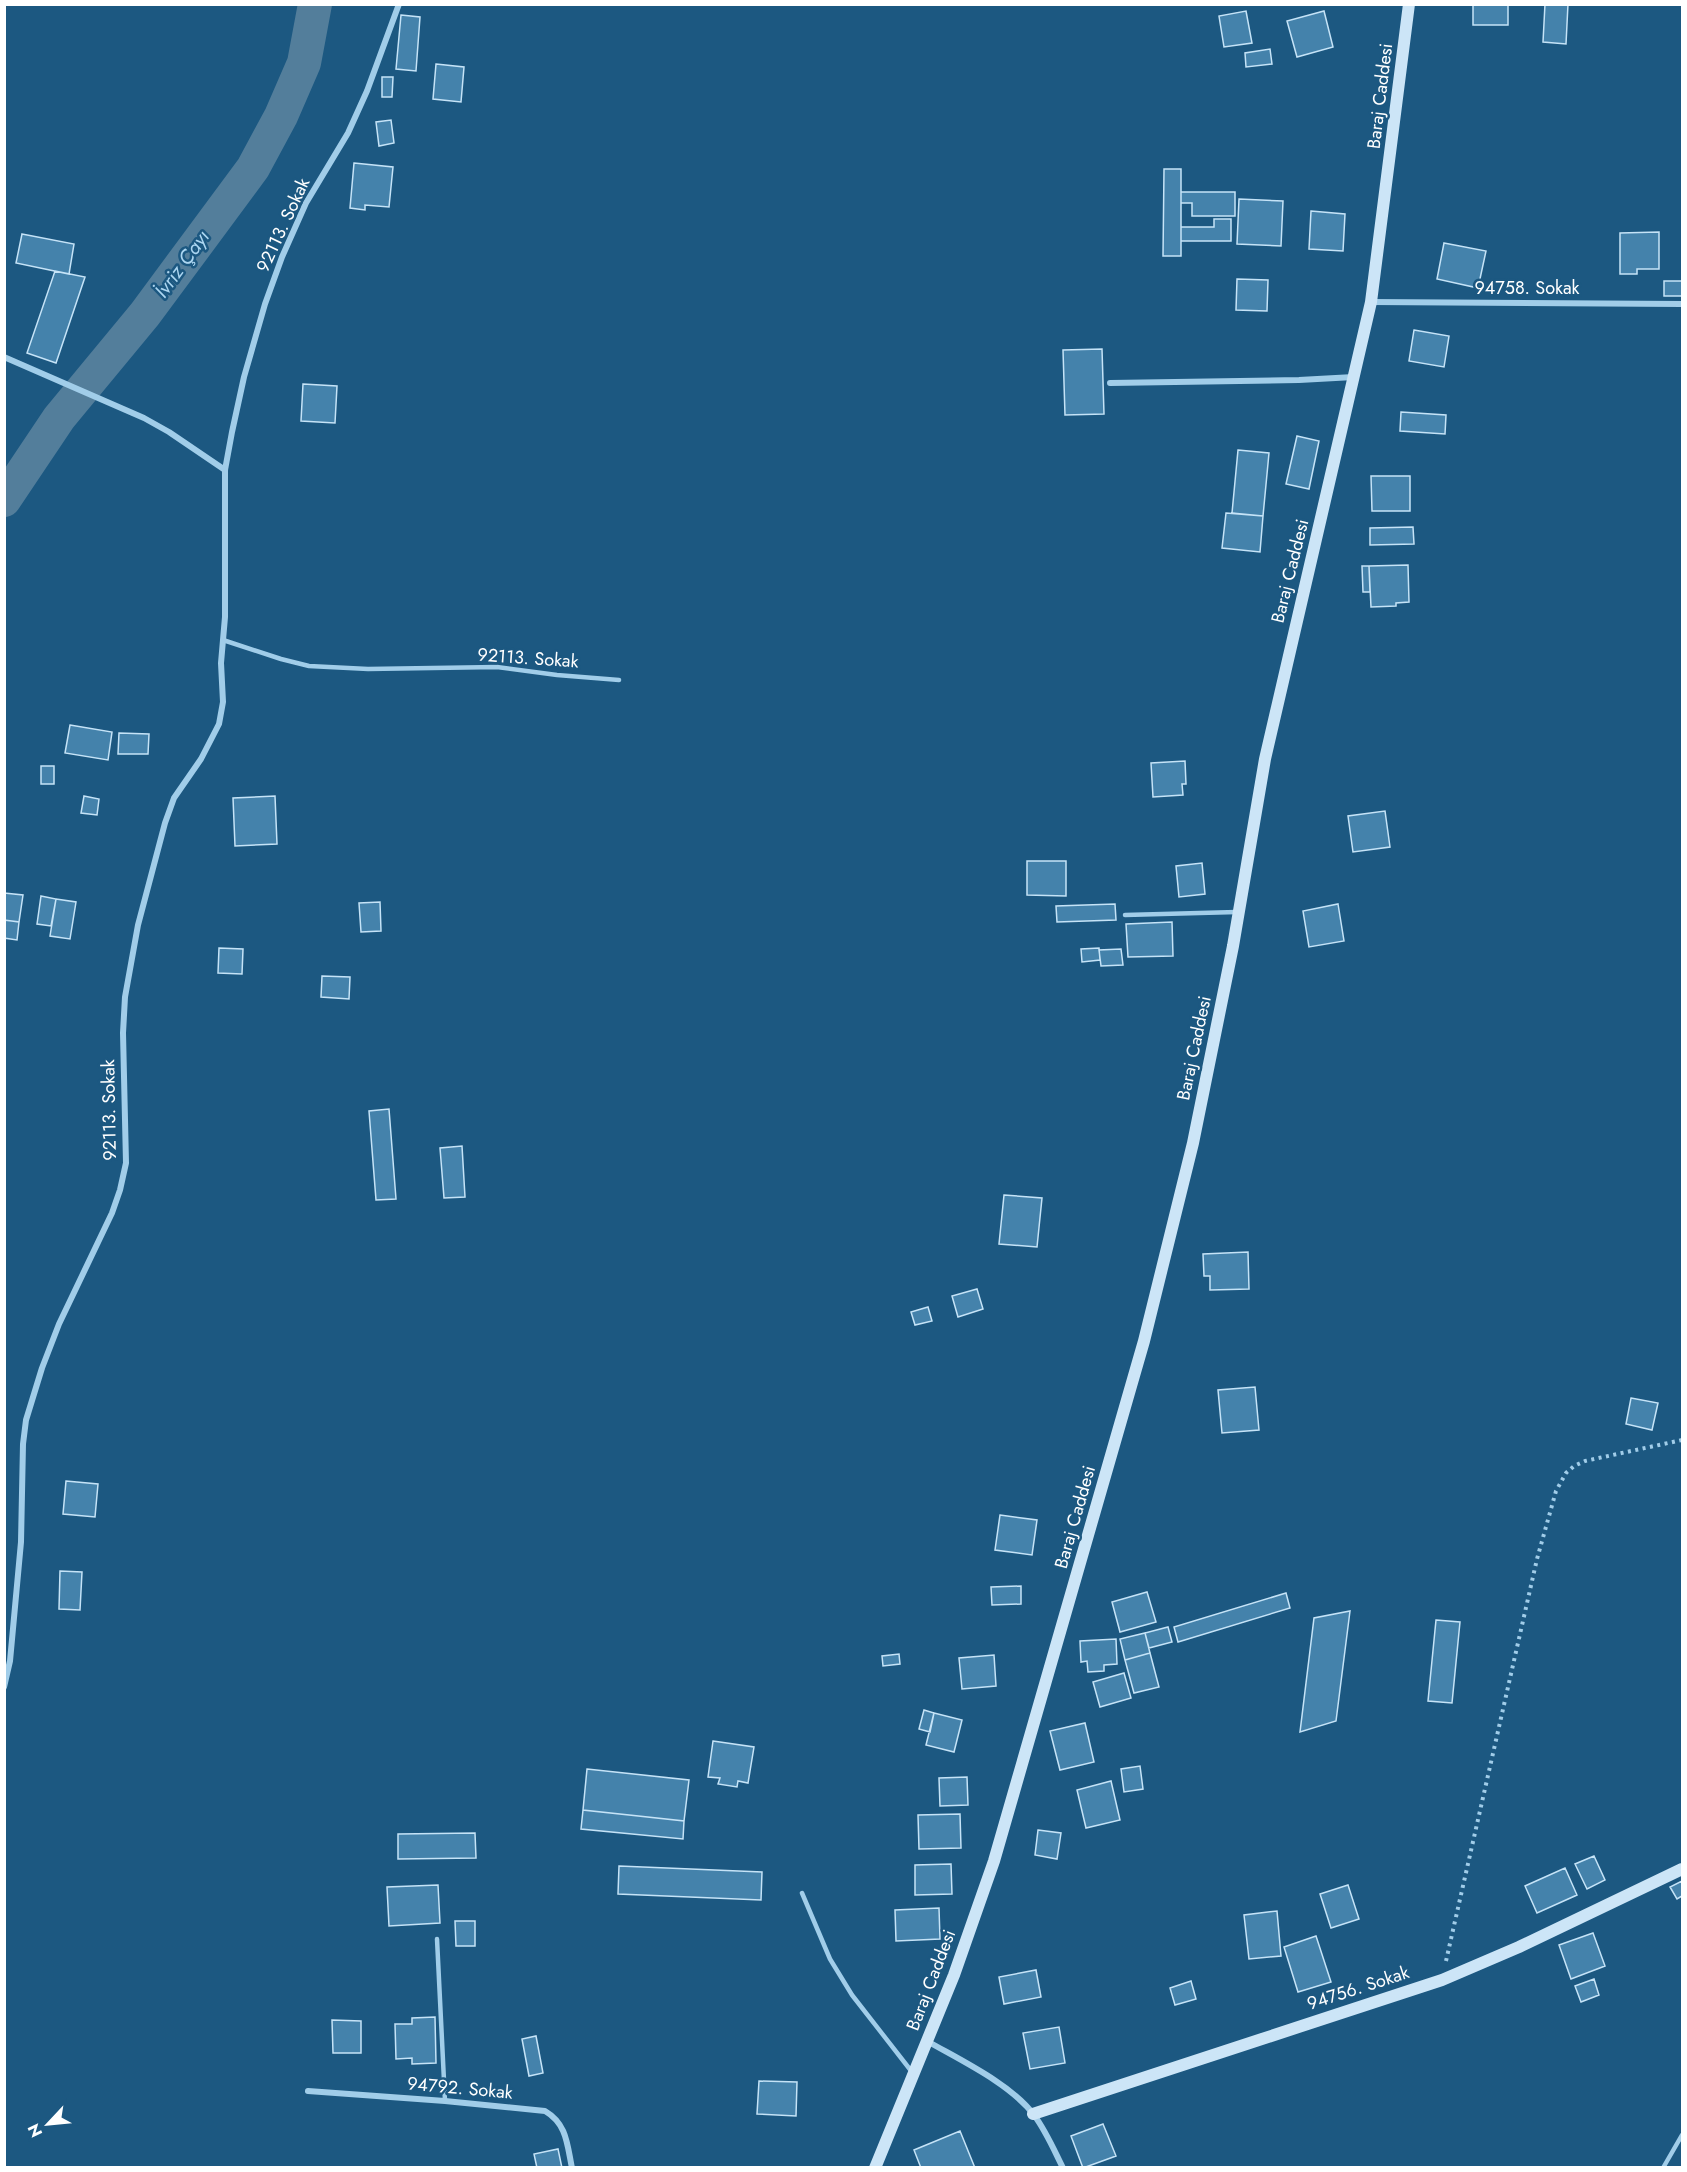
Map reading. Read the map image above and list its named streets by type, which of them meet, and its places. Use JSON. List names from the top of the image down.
{
  "streets": {
    "main road": ["Baraj Caddesi", "94756. Sokak"],
    "street": ["92113. Sokak", "94758. Sokak", "94792. Sokak"]
  },
  "crossings": [
    ["Baraj Caddesi", "94758. Sokak"]
  ],
  "water": ["İvriz Çayı"],
  "north": "bottom left"
}
